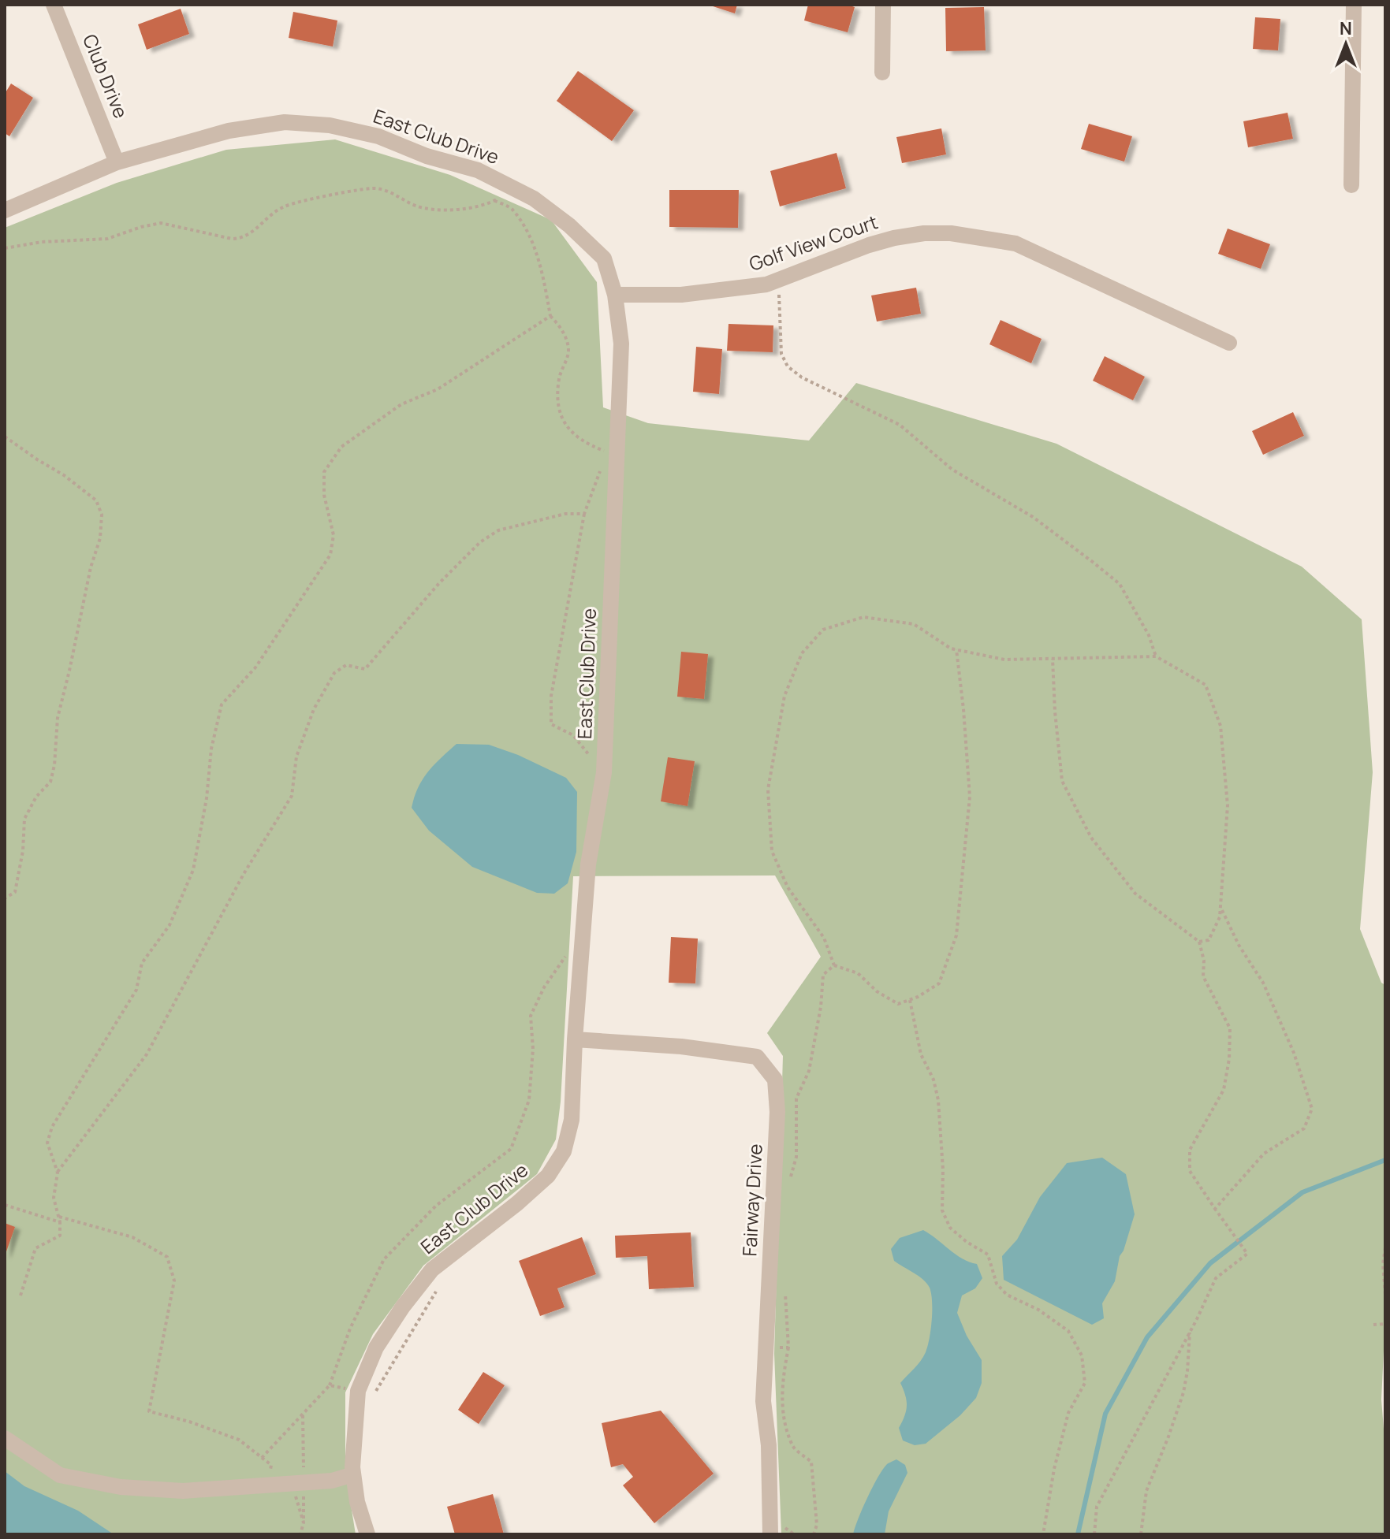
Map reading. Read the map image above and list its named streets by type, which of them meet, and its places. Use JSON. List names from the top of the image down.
{
  "streets": {
    "street": [
      "Club Drive",
      "East Club Drive",
      "Golf View Court",
      "Fairway Drive"
    ]
  },
  "crossings": [
    ["Club Drive", "East Club Drive"],
    ["East Club Drive", "Golf View Court"],
    ["East Club Drive", "Fairway Drive"]
  ],
  "north": "top"
}
